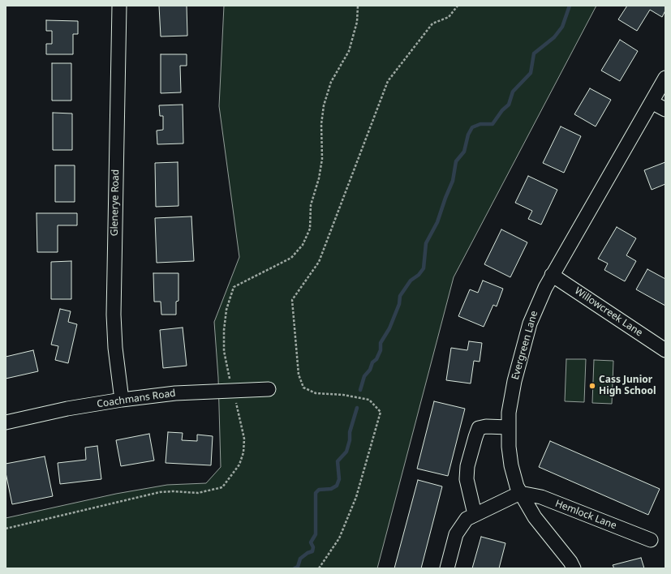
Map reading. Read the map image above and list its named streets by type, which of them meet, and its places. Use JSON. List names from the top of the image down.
{
  "streets": {
    "street": [
      "Glenerye Road",
      "Willowcreek Lane",
      "Evergreen Lane",
      "Coachmans Road",
      "Hemlock Lane"
    ]
  },
  "crossings": [
    ["Glenerye Road", "Coachmans Road"],
    ["Willowcreek Lane", "Evergreen Lane"],
    ["Evergreen Lane", "Hemlock Lane"]
  ],
  "places": ["Cass Junior High School"]
}
